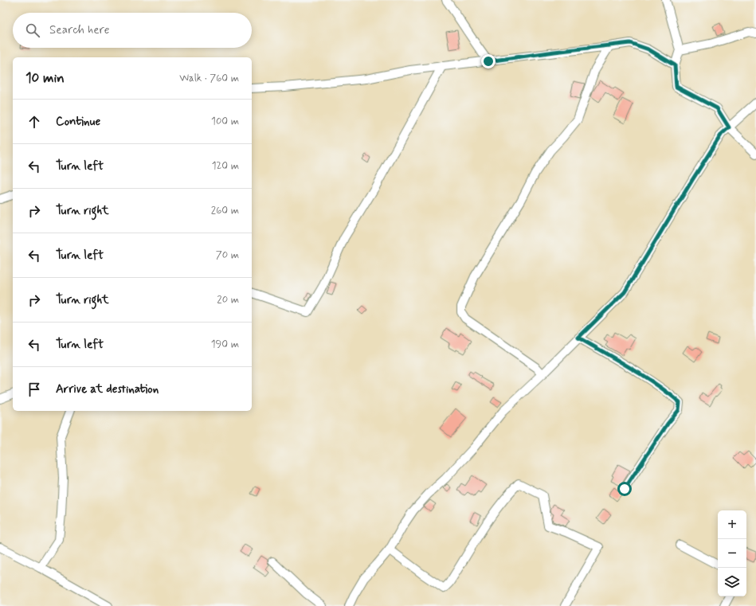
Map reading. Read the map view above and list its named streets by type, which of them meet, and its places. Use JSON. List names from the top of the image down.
{
  "page": {
    "search": "Search here",
    "heading": ["10 min", "Walk · 760 m"],
    "list": [
      ["Continue", "100 m"],
      ["Turn left", "120 m"],
      ["Turn right", "260 m"],
      ["Turn left", "70 m"],
      ["Turn right", "20 m"],
      ["Turn left", "190 m"],
      "Arrive at destination"
    ],
    "map_buttons": ["+", "−"]
  }
}
